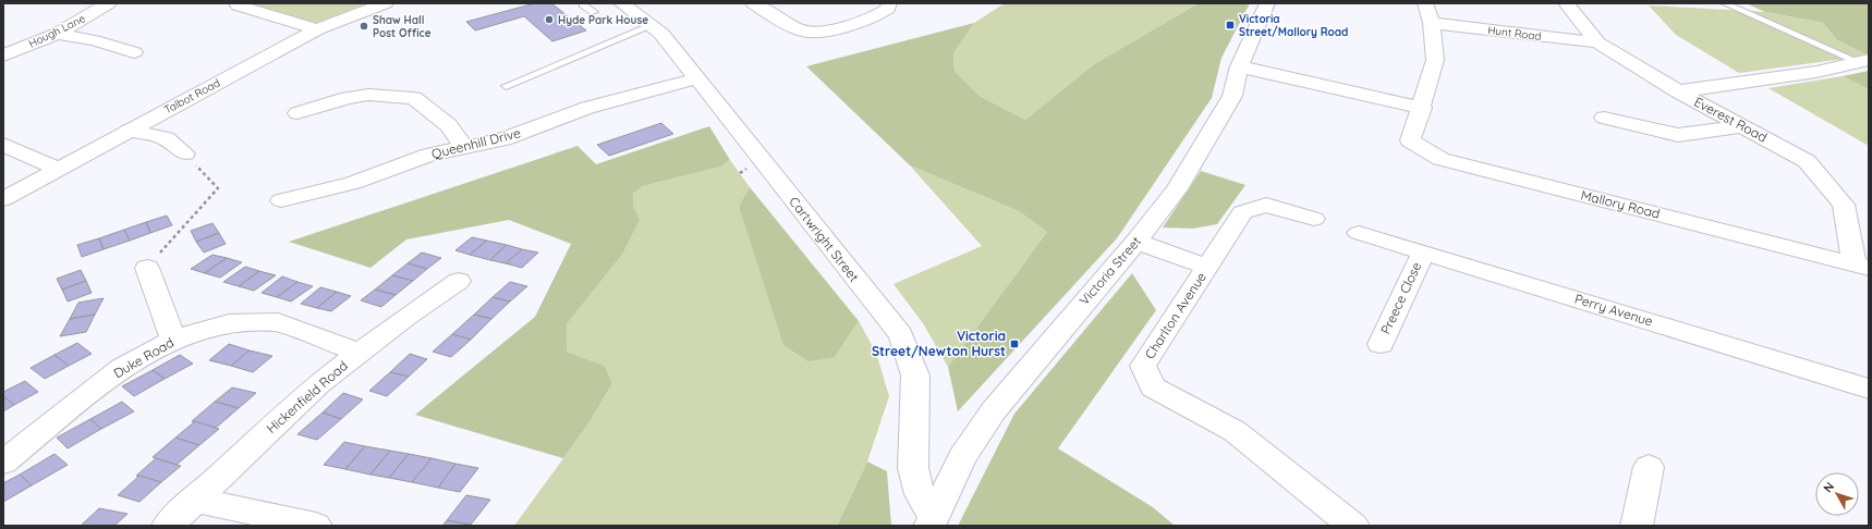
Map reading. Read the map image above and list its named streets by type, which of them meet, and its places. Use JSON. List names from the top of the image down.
{
  "streets": {
    "street": [
      "Hough Lane",
      "Hunt Road",
      "Talbot Road",
      "Everest Road",
      "Queenhill Drive",
      "Mallory Road",
      "Cartwright Street",
      "Victoria Street",
      "Preece Close",
      "Perry Avenue",
      "Charlton Avenue",
      "Duke Road",
      "Hickenfield Road"
    ]
  },
  "crossings": [
    ["Hunt Road", "Everest Road"],
    ["Everest Road", "Mallory Road"],
    ["Queenhill Drive", "Cartwright Street"],
    ["Cartwright Street", "Victoria Street"],
    ["Preece Close", "Perry Avenue"],
    ["Duke Road", "Hickenfield Road"]
  ],
  "places": {
    "other": ["Hyde Park House", "Shaw Hall Post Office"],
    "transit": ["Victoria Street/Mallory Road", "Victoria Street/Newton Hurst"]
  },
  "north": "top left"
}
